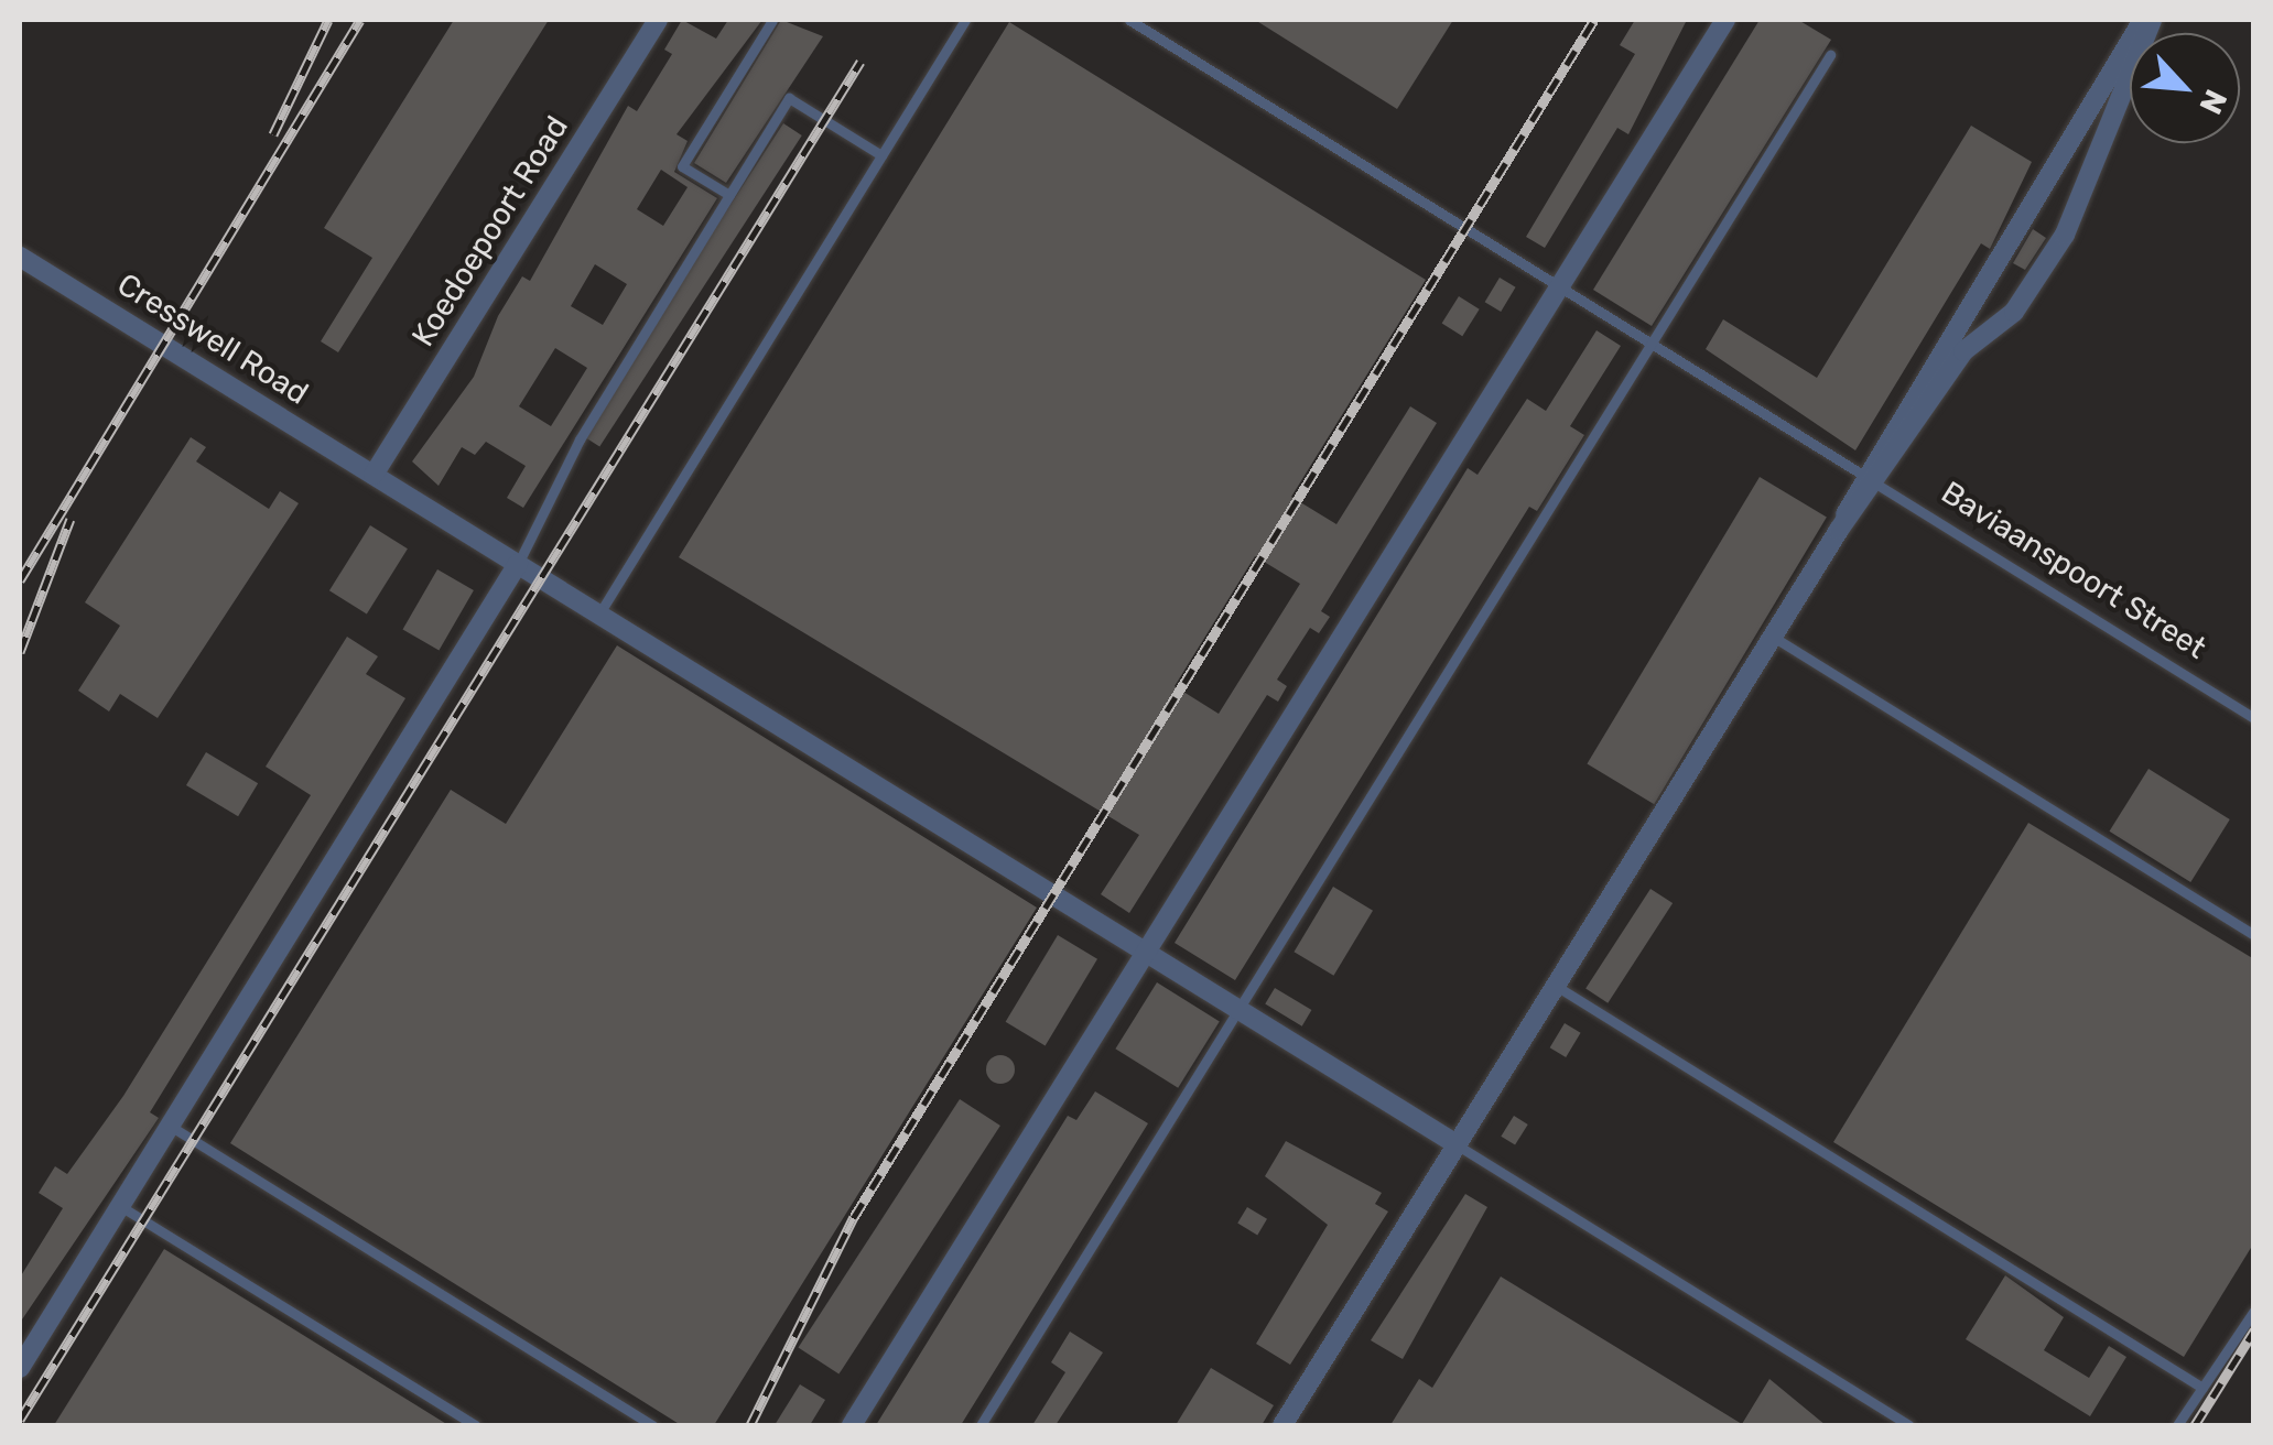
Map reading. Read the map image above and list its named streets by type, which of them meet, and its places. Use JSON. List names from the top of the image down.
{
  "streets": {
    "street": ["Koedoepoort Road", "Cresswell Road"],
    "lane": ["Baviaanspoort Street"]
  },
  "crossings": [
    ["Koedoepoort Road", "Cresswell Road"]
  ],
  "north": "bottom right"
}
